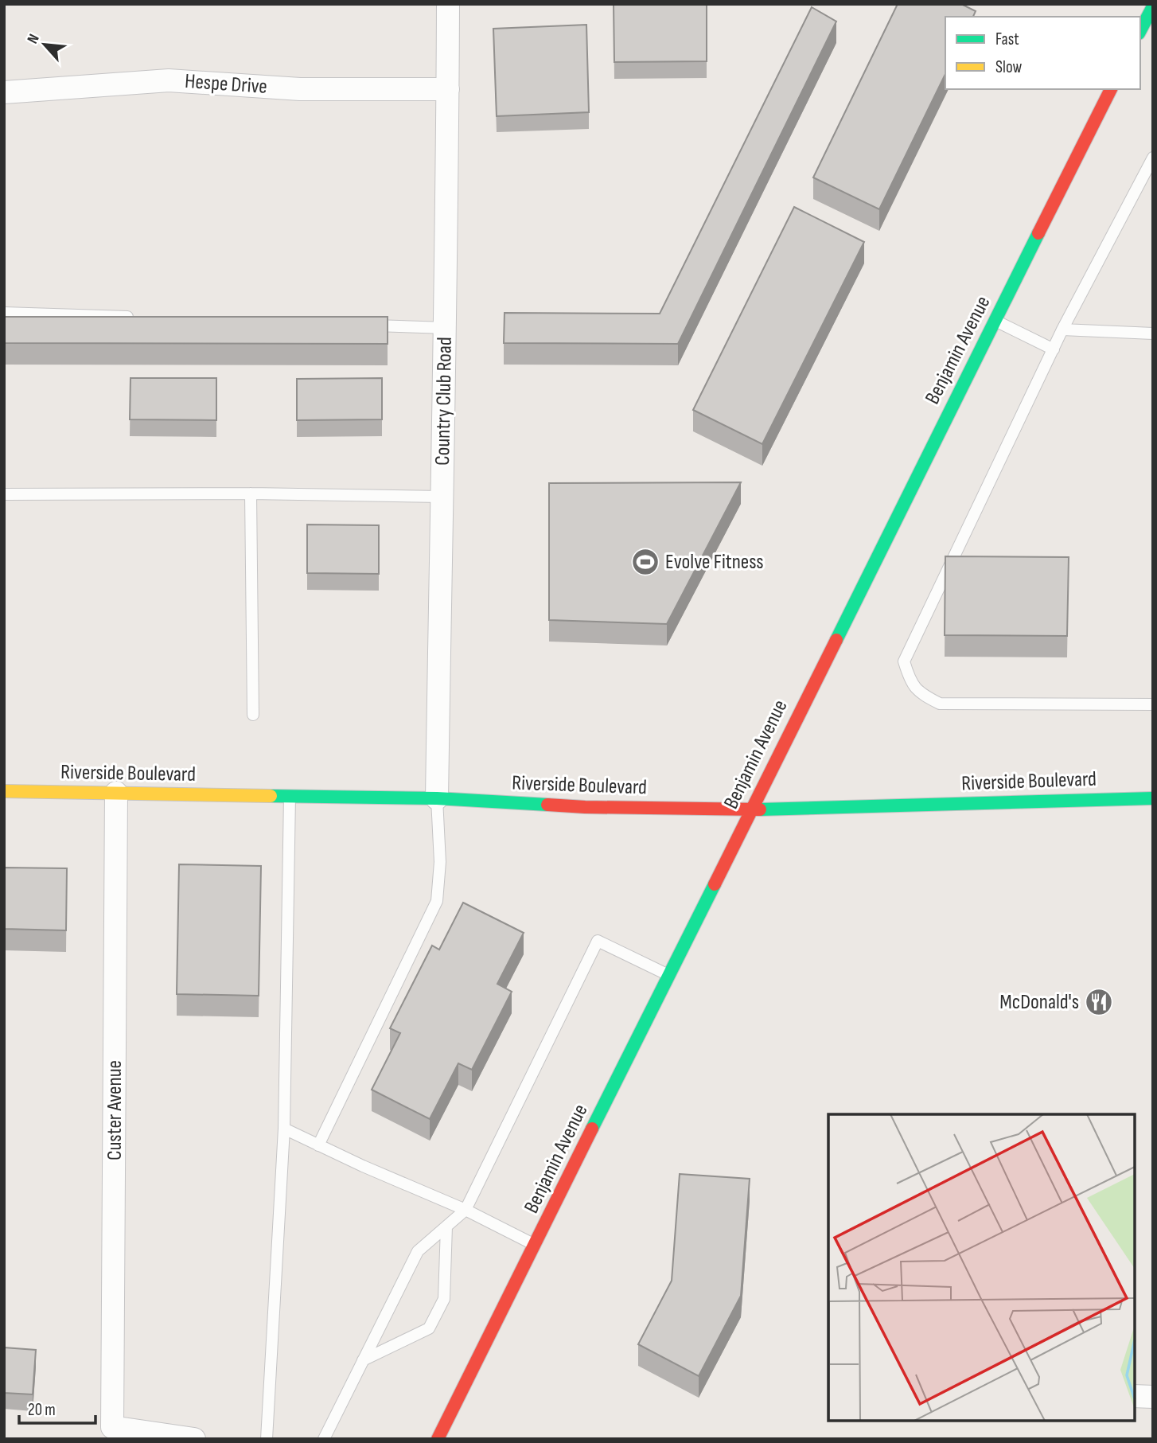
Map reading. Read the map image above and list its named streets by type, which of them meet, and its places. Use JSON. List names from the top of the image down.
{
  "streets": {
    "main road": ["Benjamin Avenue", "Riverside Boulevard"],
    "street": ["Hespe Drive", "Country Club Road", "Custer Avenue"]
  },
  "crossings": [
    ["Hespe Drive", "Country Club Road"],
    ["Benjamin Avenue", "Riverside Boulevard"],
    ["Country Club Road", "Riverside Boulevard"],
    ["Riverside Boulevard", "Custer Avenue"]
  ],
  "places": {
    "sports": ["Evolve Fitness"],
    "restaurant": ["McDonald's"]
  },
  "legend": ["Fast", "Slow"],
  "scale_bar": "20 m",
  "north": "top left"
}
